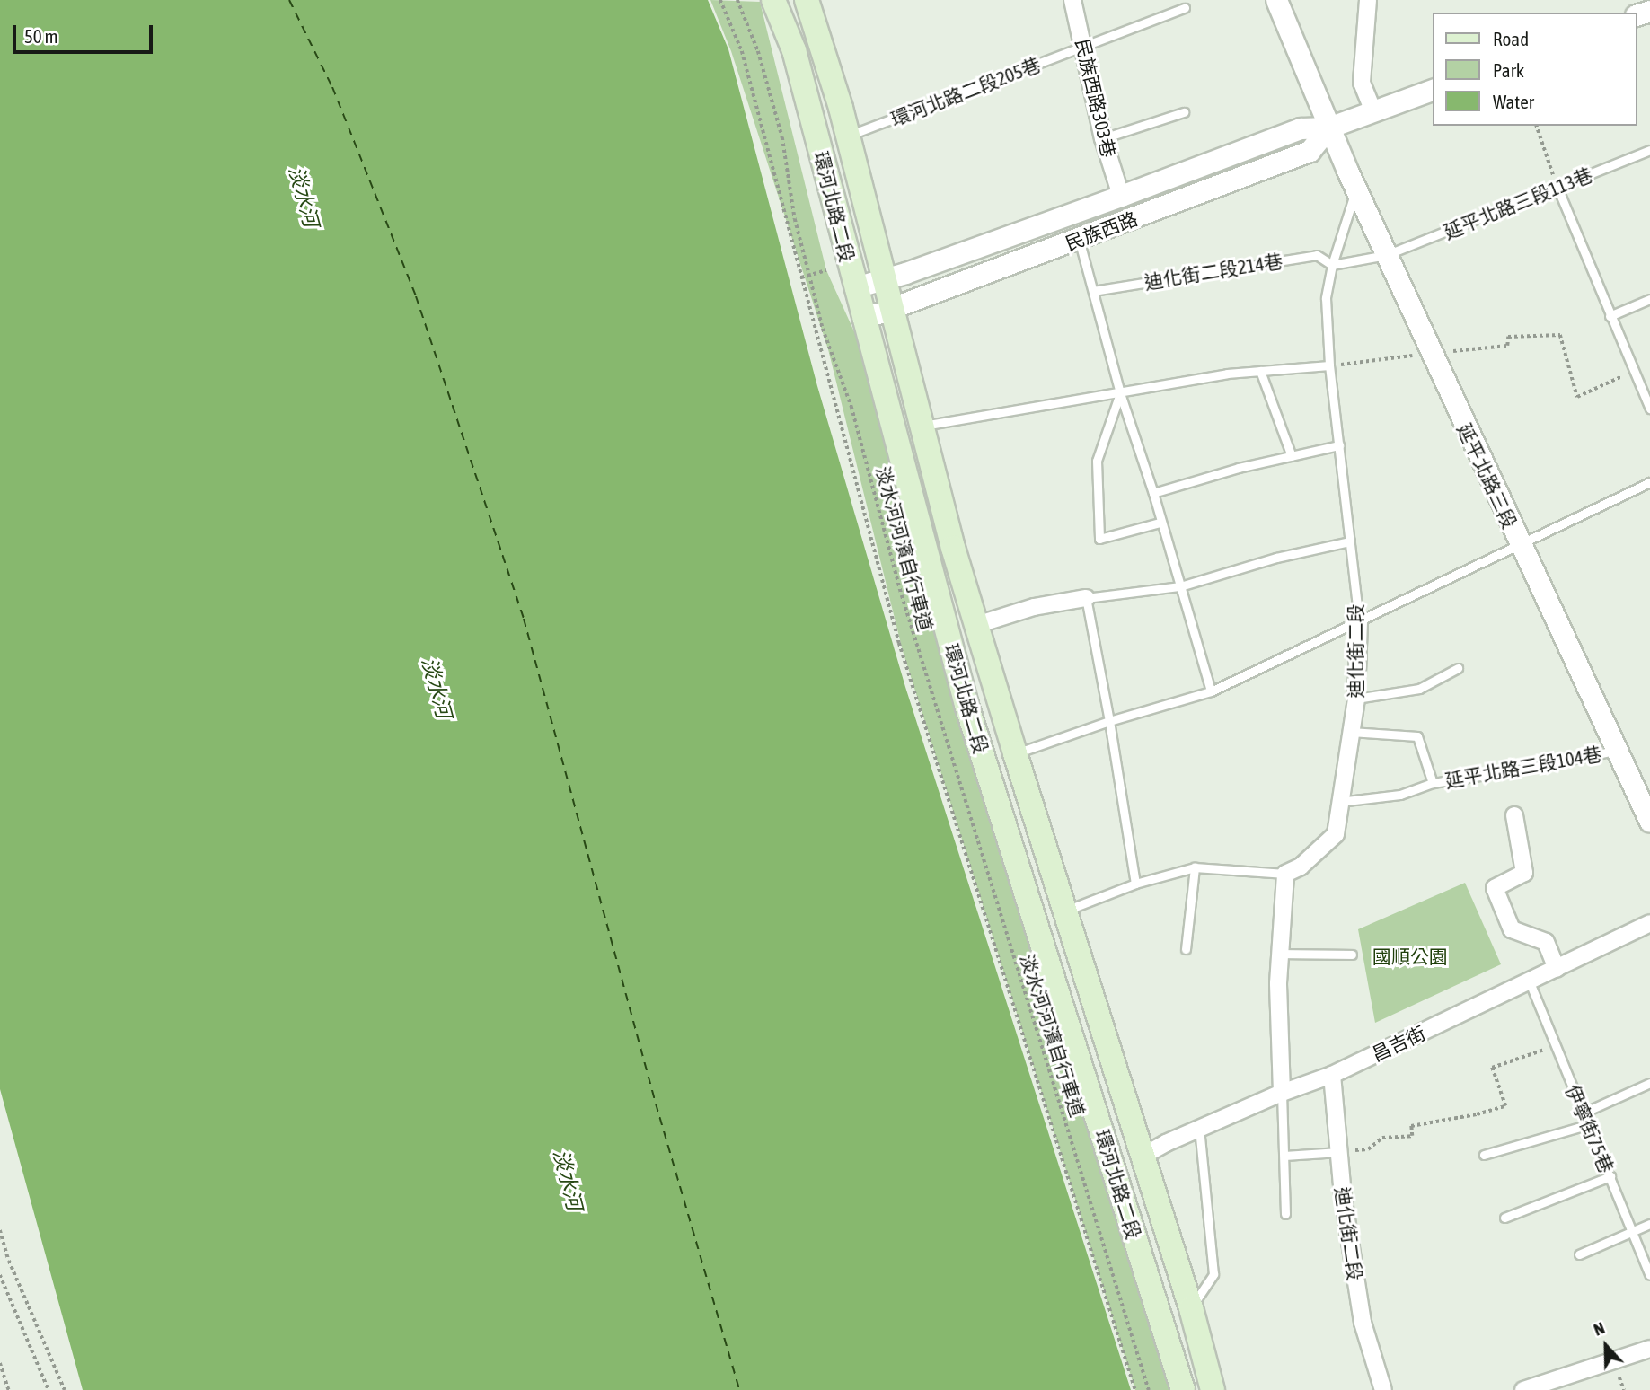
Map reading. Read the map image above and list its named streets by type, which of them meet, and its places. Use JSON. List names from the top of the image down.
{
  "streets": {
    "main road": ["環河北路二段"],
    "street": [
      "民族西路303巷",
      "民族西路",
      "延平北路三段",
      "迪化街二段",
      "昌吉街"
    ],
    "lane": [
      "環河北路二段205巷",
      "延平北路三段113巷",
      "迪化街二段214巷",
      "延平北路三段104巷",
      "伊寧街75巷"
    ],
    "path": ["淡水河河濱自行車道"]
  },
  "crossings": [
    ["環河北路二段205巷", "民族西路303巷"],
    ["環河北路二段205巷", "環河北路二段"],
    ["民族西路303巷", "民族西路"],
    ["延平北路三段113巷", "迪化街二段214巷"],
    ["延平北路三段113巷", "延平北路三段"],
    ["延平北路三段113巷", "迪化街二段"],
    ["環河北路二段", "民族西路"],
    ["環河北路二段", "昌吉街"],
    ["民族西路", "延平北路三段"],
    ["迪化街二段214巷", "迪化街二段"],
    ["延平北路三段", "迪化街二段"],
    ["延平北路三段", "延平北路三段104巷"],
    ["迪化街二段", "延平北路三段104巷"],
    ["迪化街二段", "昌吉街"],
    ["昌吉街", "伊寧街75巷"]
  ],
  "water": ["淡水河"],
  "parks": ["國順公園"],
  "legend": ["Road", "Park", "Water"],
  "scale_bar": "50 m",
  "north": "top"
}
